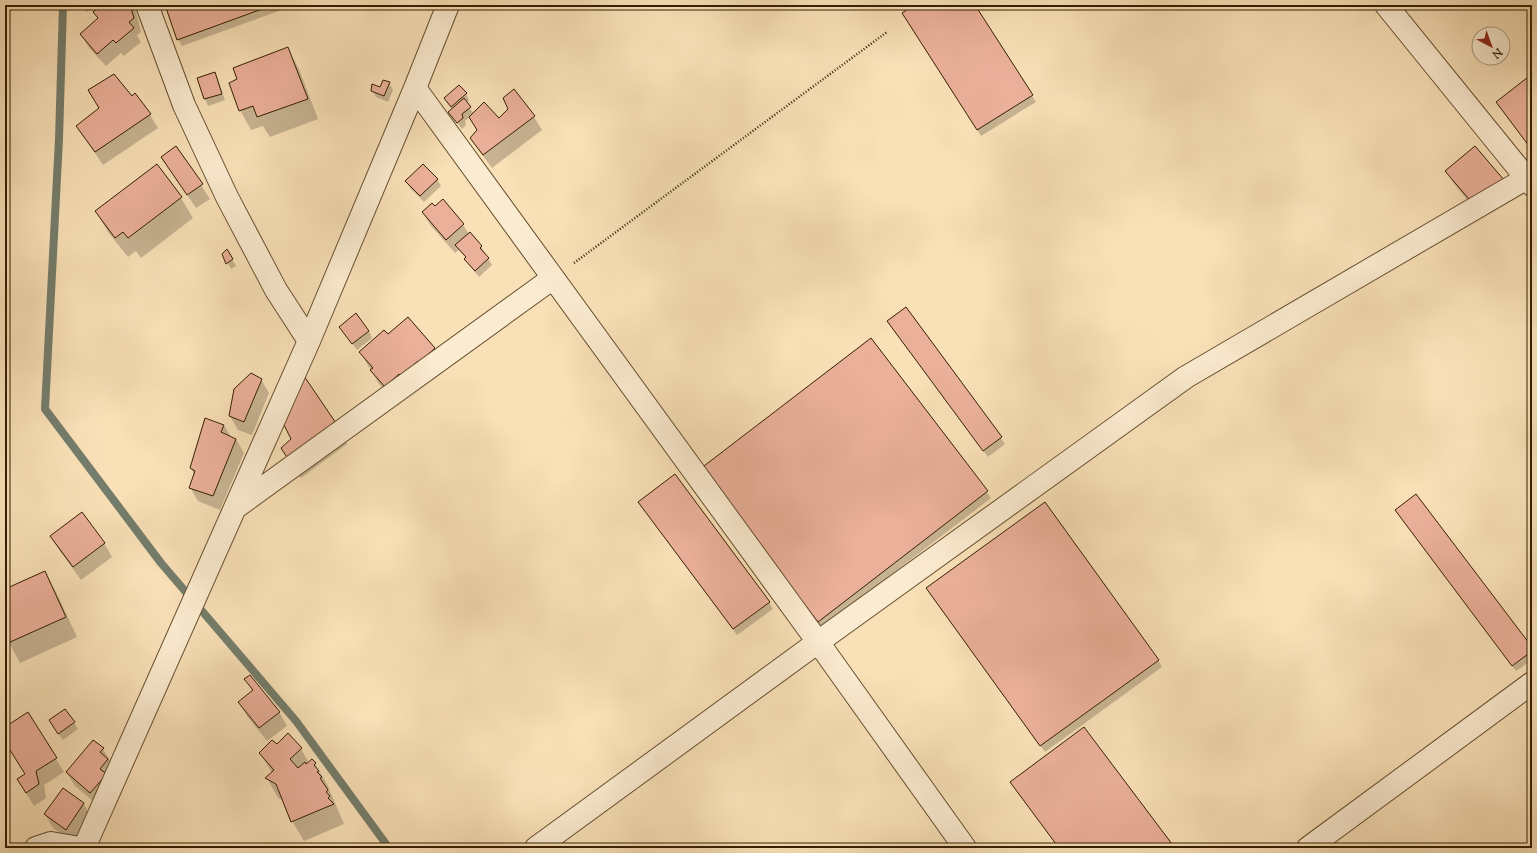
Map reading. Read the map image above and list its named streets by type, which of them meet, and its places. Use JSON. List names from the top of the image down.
{
  "north": "bottom right"
}
